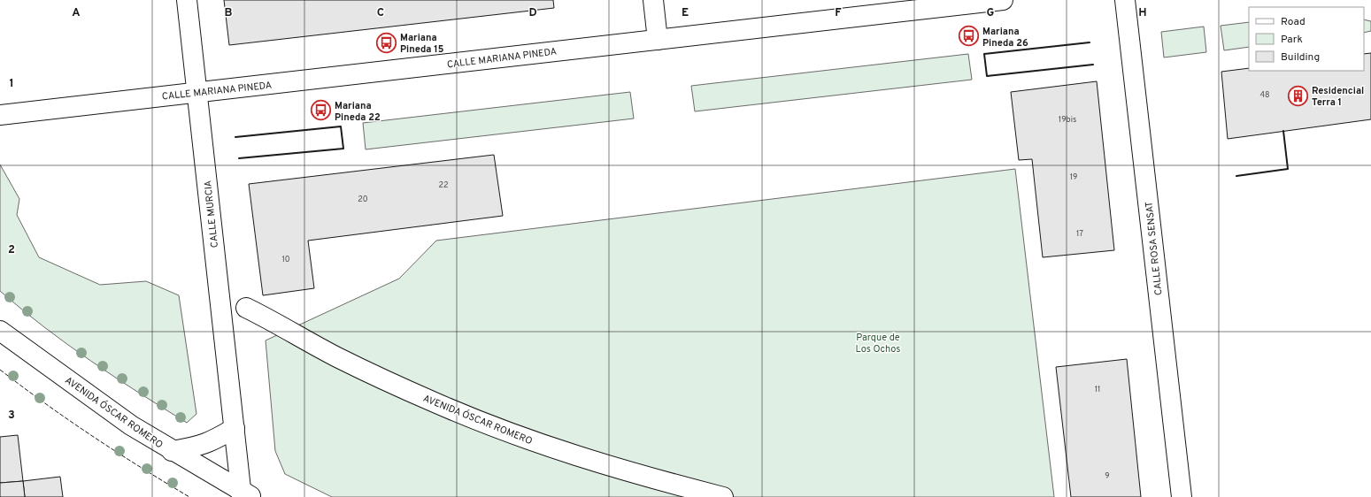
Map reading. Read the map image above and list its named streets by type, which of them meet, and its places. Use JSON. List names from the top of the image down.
{
  "streets": {
    "street": [
      "CALLE MARIANA PINEDA",
      "CALLE MURCIA",
      "CALLE ROSA SENSAT",
      "AVENIDA ÓSCAR ROMERO"
    ]
  },
  "crossings": [
    ["CALLE MARIANA PINEDA", "CALLE MURCIA"],
    ["CALLE MURCIA", "AVENIDA ÓSCAR ROMERO"]
  ],
  "parks": ["Parque de Los Ochos"],
  "places": {
    "bus stop": ["Mariana Pineda 26", "Mariana Pineda 15", "Mariana Pineda 22"],
    "building": ["Residencial Terra 1"]
  },
  "house_numbers": [
    "48",
    "19bis",
    "19",
    "22",
    "20",
    "17",
    "10",
    "11",
    "9"
  ],
  "legend": ["Road", "Park", "Building"],
  "grid": {
    "columns": [
      "A",
      "B",
      "C",
      "D",
      "E",
      "F",
      "G",
      "H"
    ],
    "rows": ["1", "2", "3"]
  }
}
